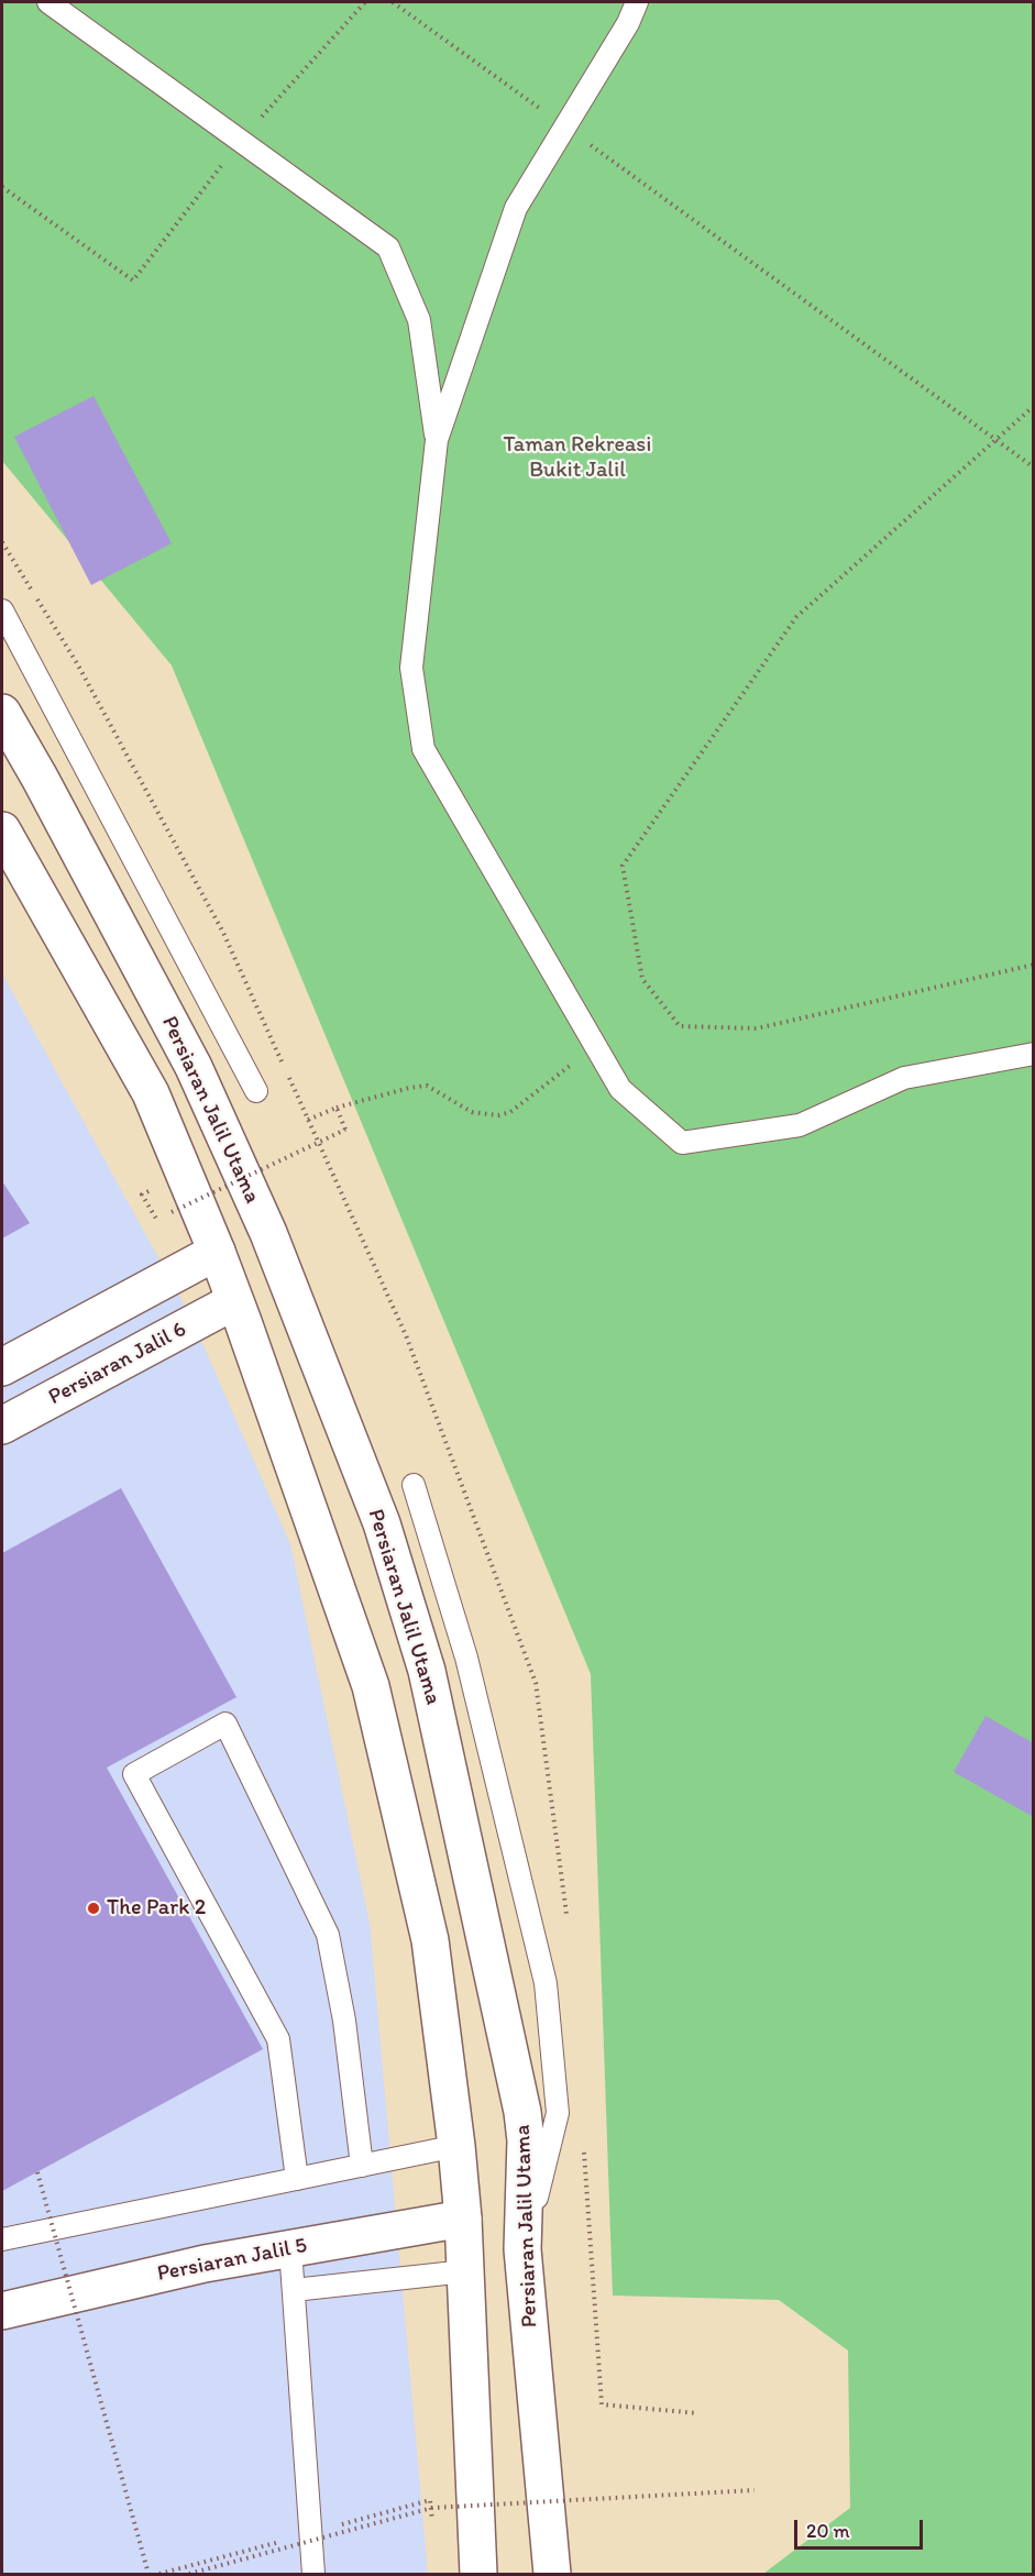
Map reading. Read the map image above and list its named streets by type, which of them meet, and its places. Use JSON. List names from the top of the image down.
{
  "streets": {
    "street": ["Persiaran Jalil Utama", "Persiaran Jalil 6", "Persiaran Jalil 5"]
  },
  "crossings": [
    ["Persiaran Jalil Utama", "Persiaran Jalil 6"]
  ],
  "parks": ["Taman Rekreasi Bukit Jalil"],
  "places": ["The Park 2"],
  "scale_bar": "20 m"
}
